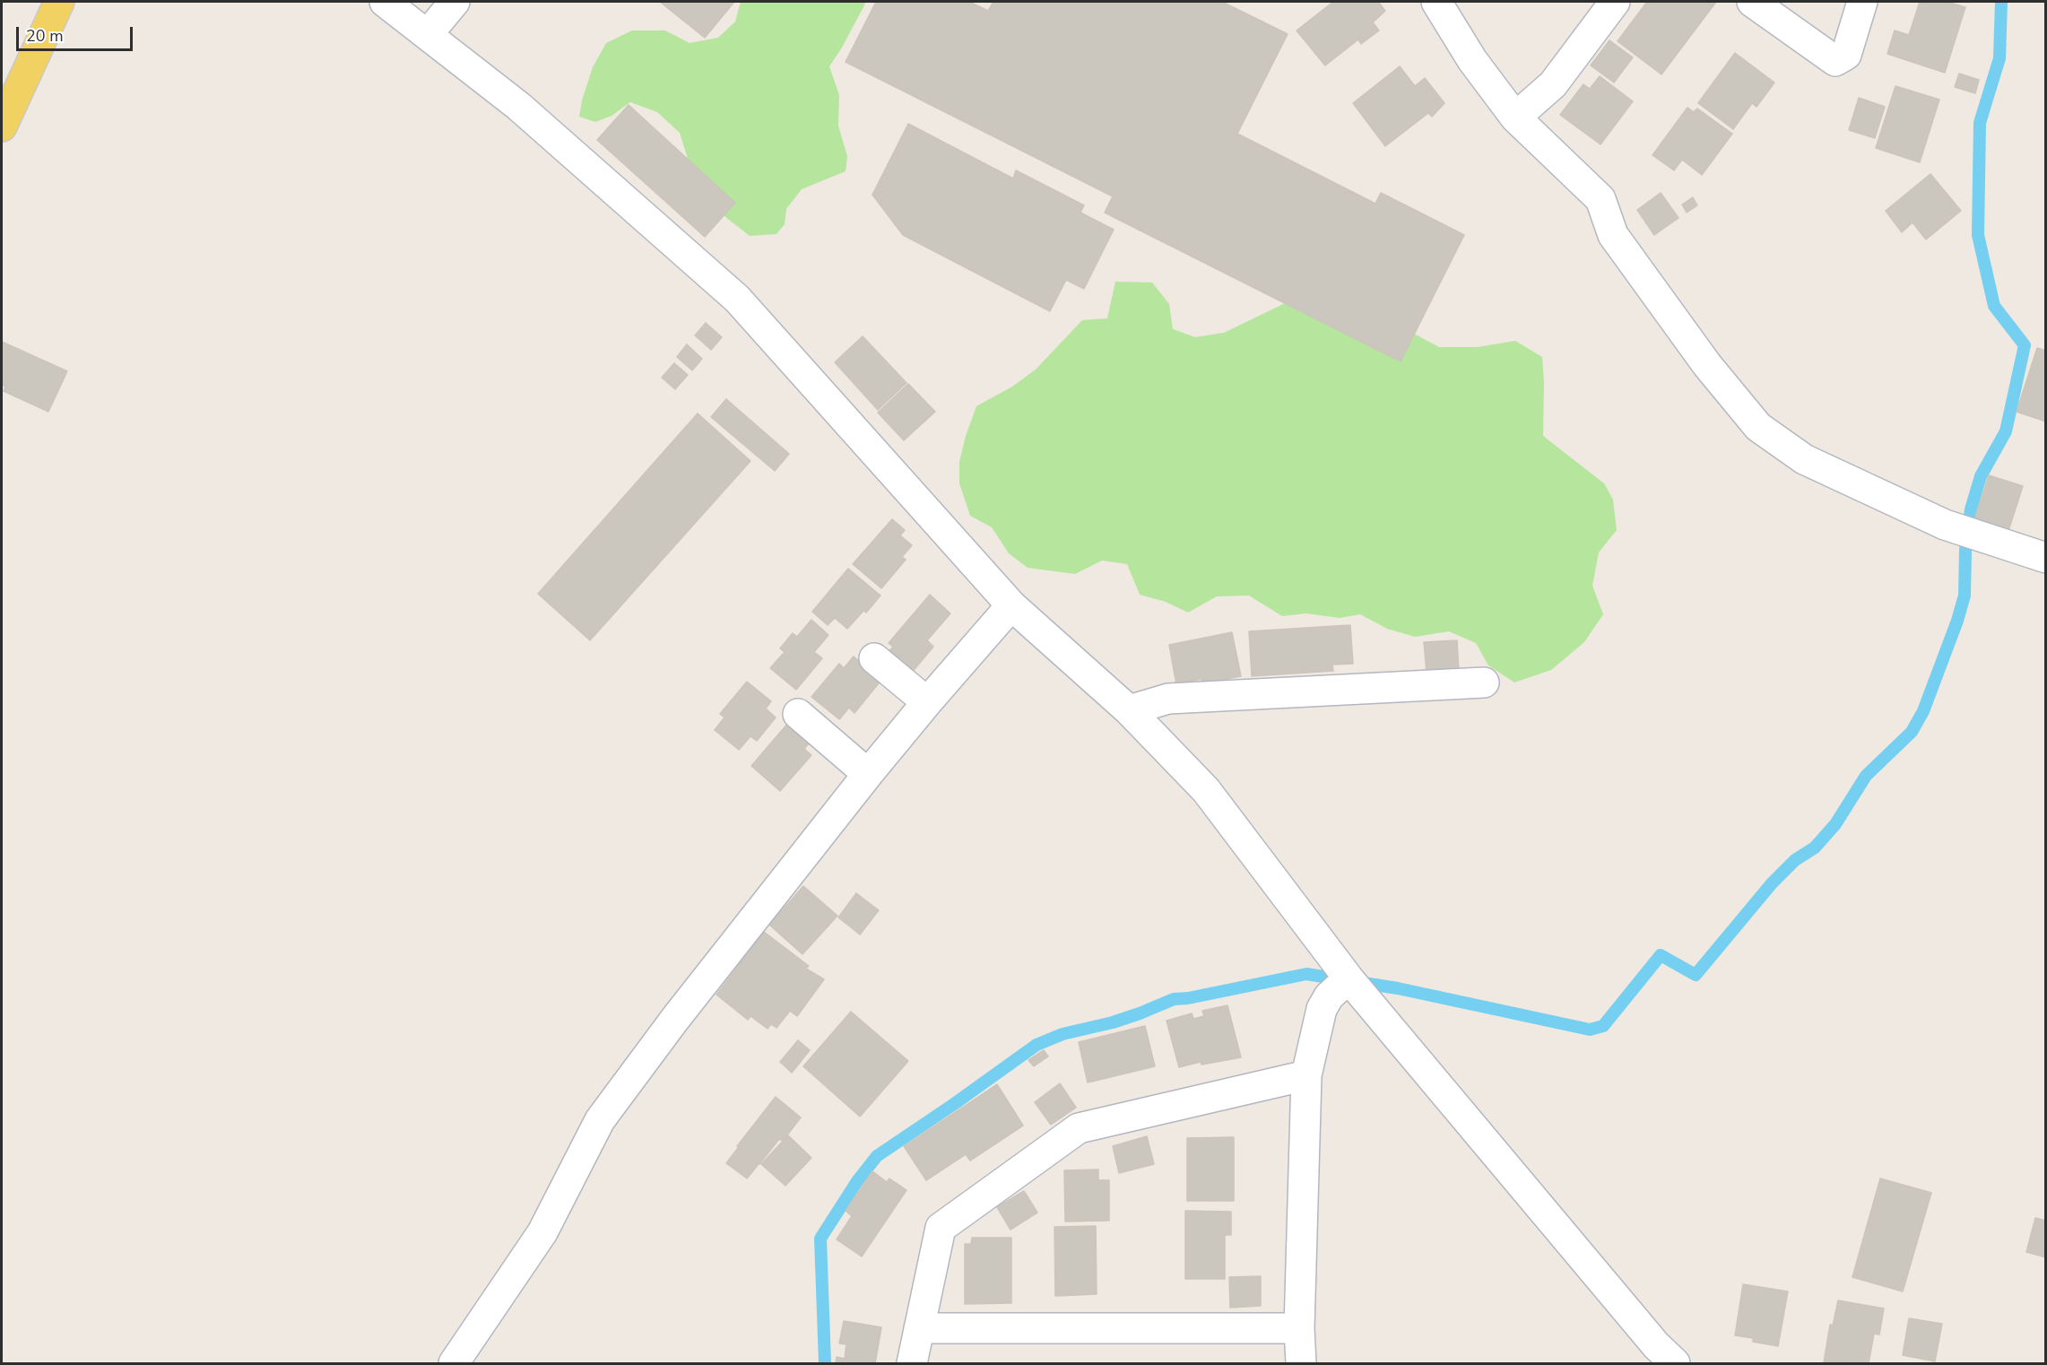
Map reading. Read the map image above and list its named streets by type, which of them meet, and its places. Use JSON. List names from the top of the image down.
{
  "scale_bar": "20 m"
}
